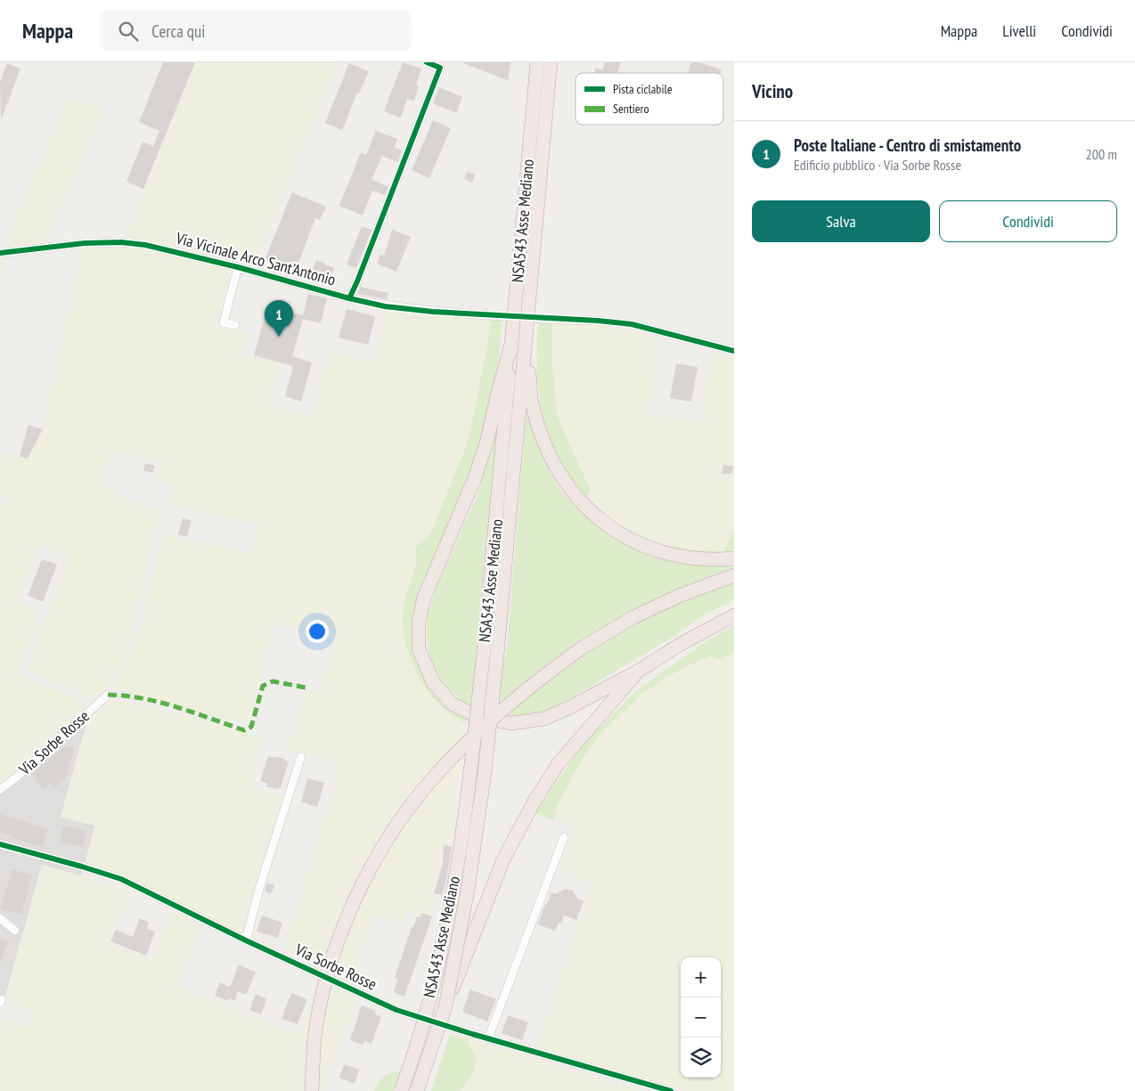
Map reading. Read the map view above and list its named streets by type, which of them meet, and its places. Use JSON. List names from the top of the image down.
{
  "streets": {
    "highway": ["NSA543 Asse Mediano"],
    "street": ["Via Vicinale Arco Sant'Antonio", "Via Sorbe Rosse"]
  },
  "legend": ["Pista ciclabile", "Sentiero"],
  "page": {
    "header": "Mappa",
    "search": "Cerca qui",
    "nav": ["Mappa", "Livelli", "Condividi"],
    "heading": "Vicino",
    "list": [
      {
        "mark": "1",
        "name": "Poste Italiane - Centro di smistamento",
        "note": "Edificio pubblico · Via Sorbe Rosse",
        "value": "200 m"
      }
    ],
    "buttons": ["Salva", "Condividi"],
    "pins": "1",
    "map_buttons": ["+", "−"]
  }
}
